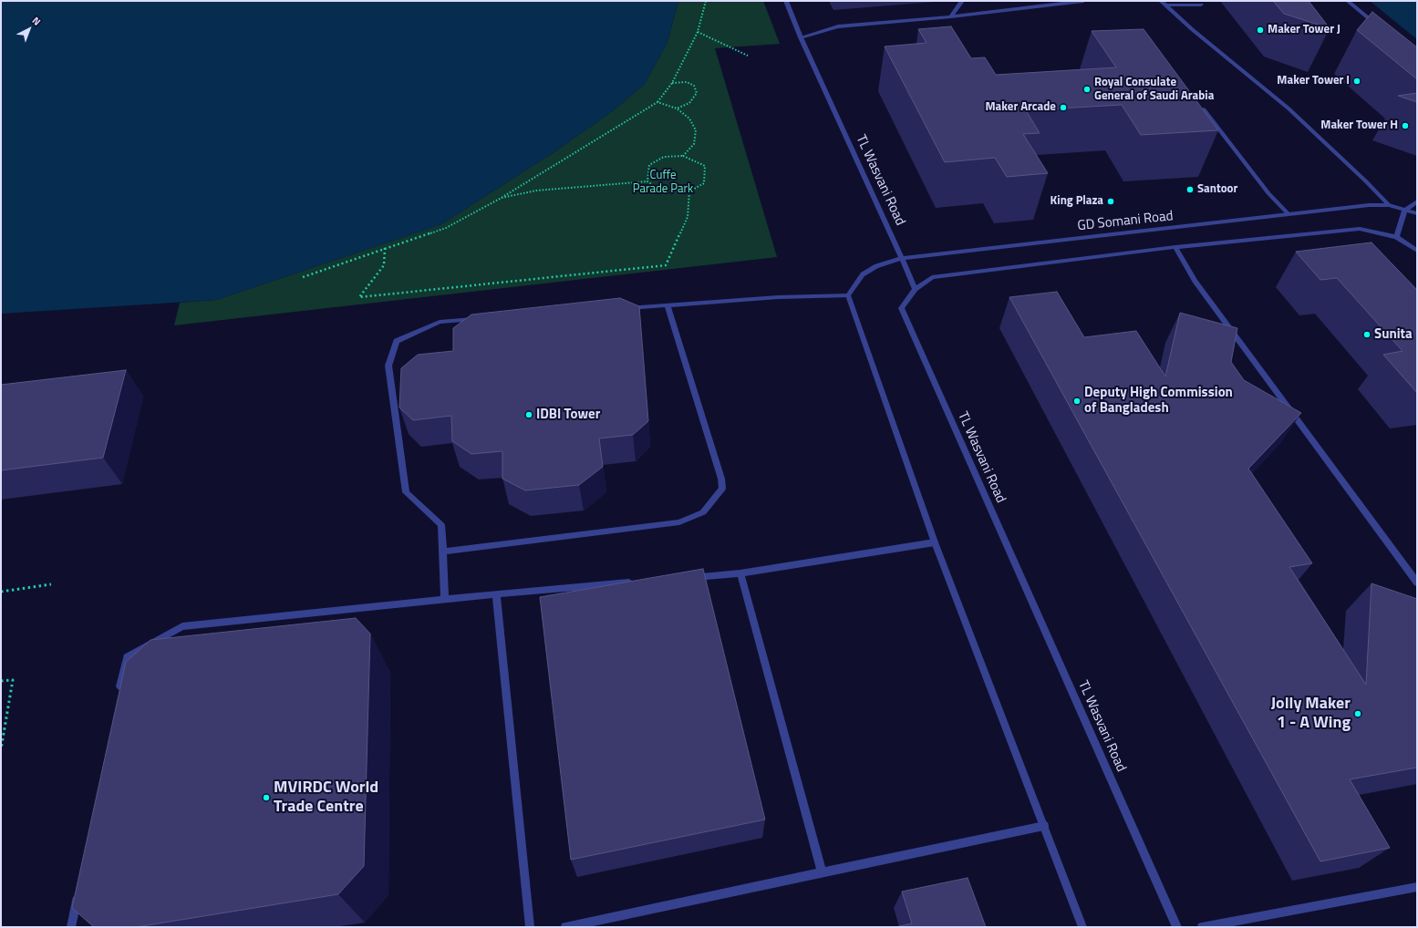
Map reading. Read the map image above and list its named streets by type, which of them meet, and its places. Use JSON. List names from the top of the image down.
{
  "streets": {
    "street": ["TL Wasvani Road", "GD Somani Road"]
  },
  "crossings": [
    ["TL Wasvani Road", "GD Somani Road"]
  ],
  "parks": ["Cuffe Parade Park"],
  "places": [
    "Maker Tower J",
    "Maker Tower I",
    "Royal Consulate General of Saudi Arabia",
    "Maker Arcade",
    "Maker Tower H",
    "Santoor",
    "King Plaza",
    "Sunita",
    "Deputy High Commission of Bangladesh",
    "IDBI Tower",
    "Jolly Maker 1 - A Wing",
    "MVIRDC World Trade Centre"
  ],
  "north": "top right"
}
